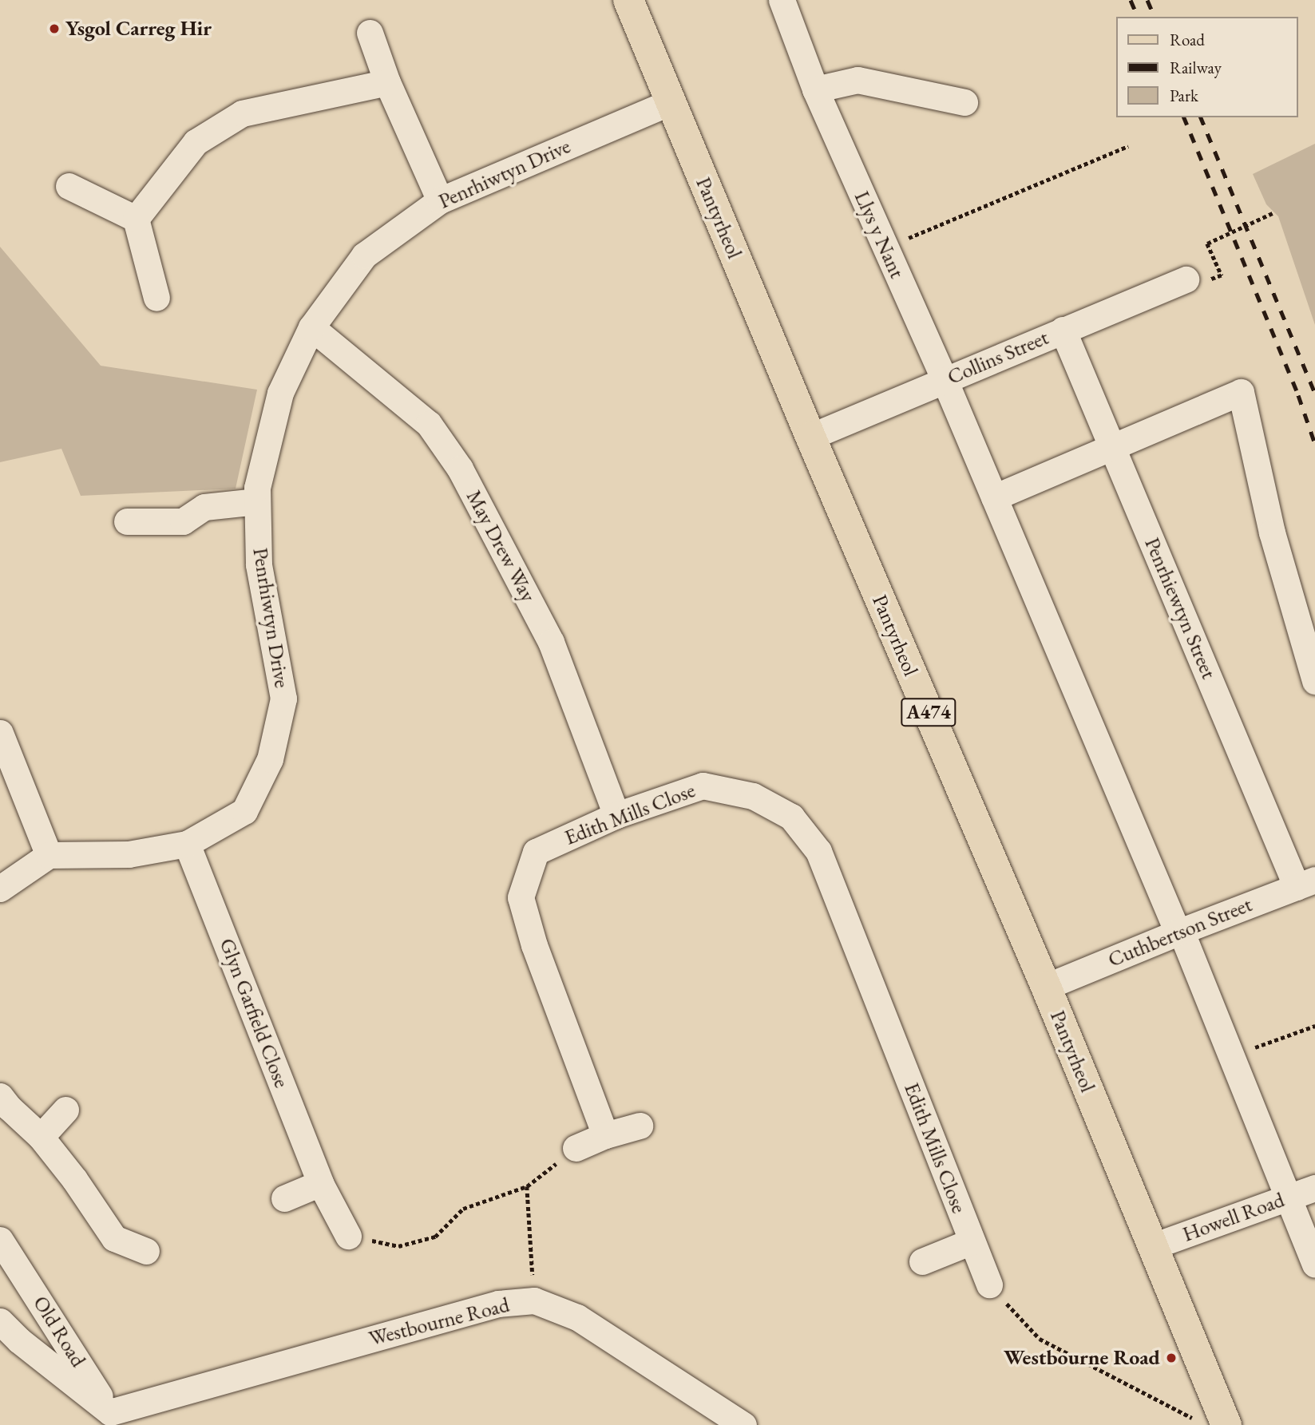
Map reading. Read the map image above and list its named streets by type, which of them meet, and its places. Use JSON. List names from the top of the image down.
{
  "streets": {
    "main road": ["Pantyrheol", "A474"],
    "street": [
      "Penrhiwtyn Drive",
      "Llys y Nant",
      "Collins Street",
      "May Drew Way",
      "Penrhiewtyn Street",
      "Edith Mills Close",
      "Cuthbertson Street",
      "Glyn Garfield Close",
      "Howell Road",
      "Westbourne Road",
      "Old Road"
    ]
  },
  "crossings": [
    ["Penrhiwtyn Drive", "Pantyrheol"],
    ["Penrhiwtyn Drive", "May Drew Way"],
    ["Penrhiwtyn Drive", "Glyn Garfield Close"],
    ["Pantyrheol", "Collins Street"],
    ["Pantyrheol", "Cuthbertson Street"],
    ["Pantyrheol", "Howell Road"],
    ["Llys y Nant", "Collins Street"],
    ["Llys y Nant", "Cuthbertson Street"],
    ["Llys y Nant", "Howell Road"],
    ["Collins Street", "Penrhiewtyn Street"],
    ["May Drew Way", "Edith Mills Close"],
    ["Penrhiewtyn Street", "Cuthbertson Street"],
    ["Westbourne Road", "Old Road"]
  ],
  "places": ["Ysgol Carreg Hir", "Westbourne Road"],
  "legend": ["Road", "Railway", "Park"]
}
